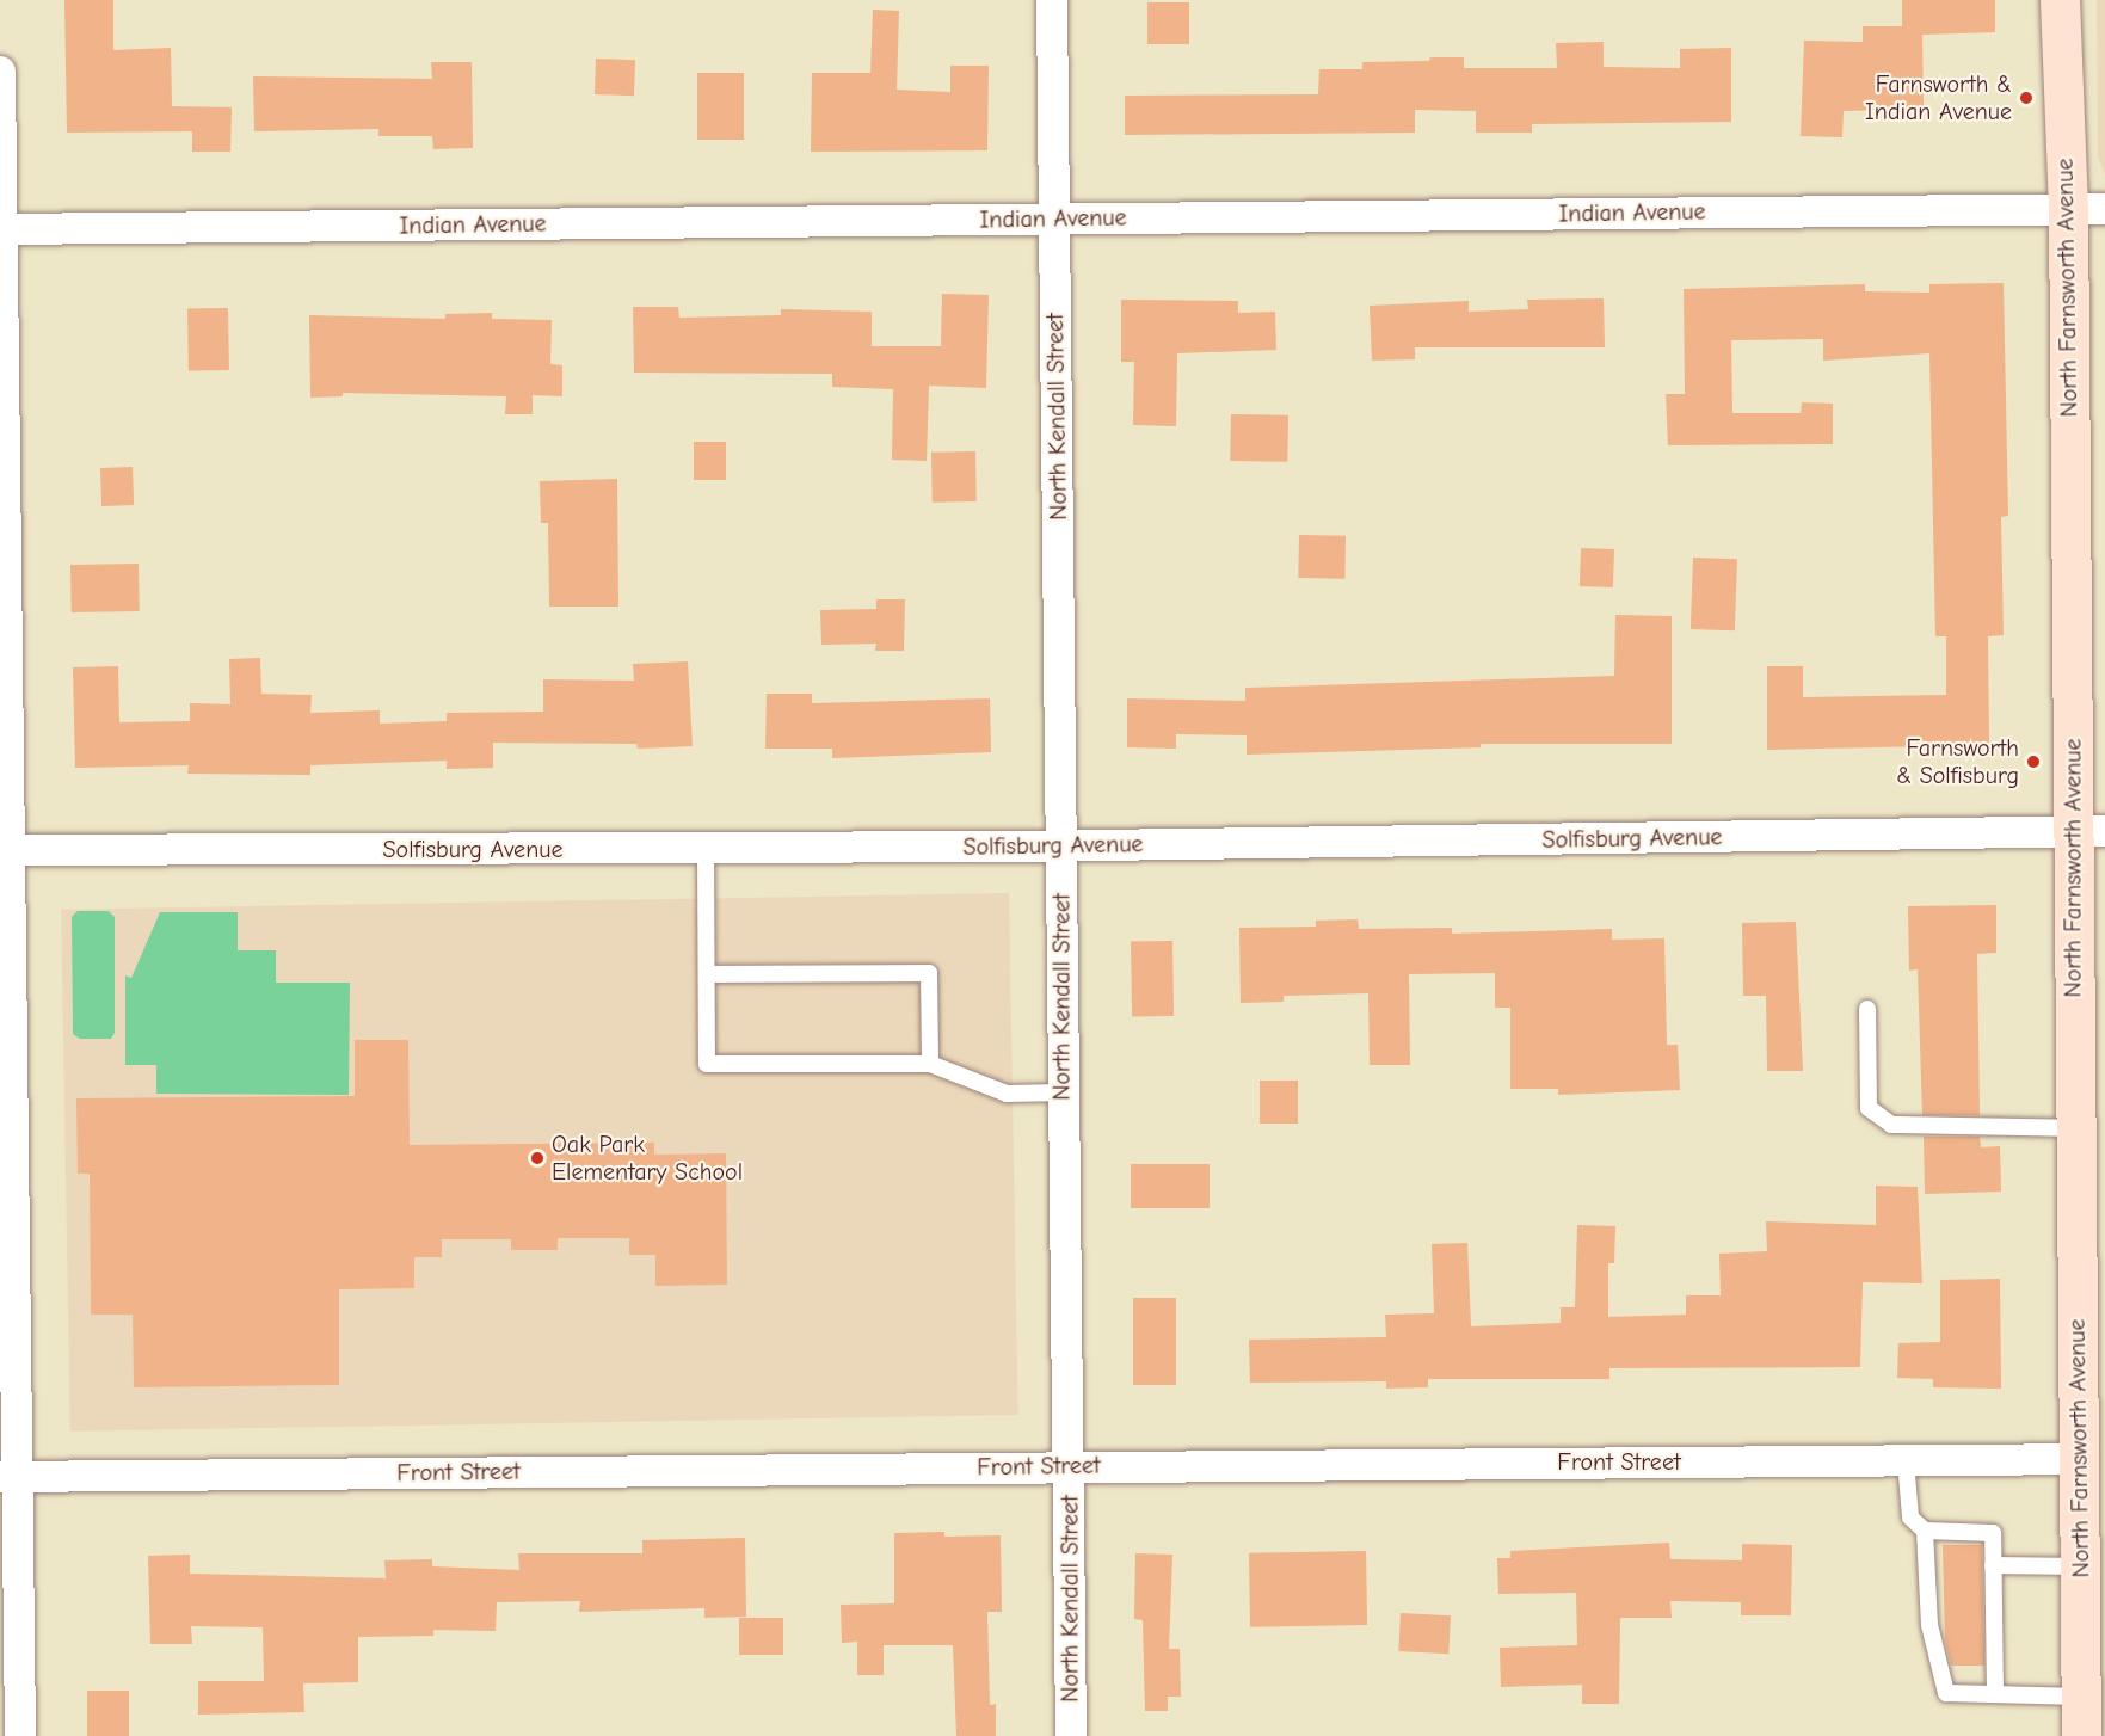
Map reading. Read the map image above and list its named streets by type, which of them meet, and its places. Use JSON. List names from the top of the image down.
{
  "streets": {
    "main road": ["North Farnsworth Avenue"],
    "street": [
      "Indian Avenue",
      "North Kendall Street",
      "Solfisburg Avenue",
      "Front Street"
    ]
  },
  "crossings": [
    ["Indian Avenue", "North Farnsworth Avenue"],
    ["Indian Avenue", "North Kendall Street"],
    ["North Farnsworth Avenue", "Solfisburg Avenue"],
    ["North Farnsworth Avenue", "Front Street"],
    ["North Kendall Street", "Solfisburg Avenue"],
    ["North Kendall Street", "Front Street"]
  ],
  "places": ["Farnsworth & Indian Avenue", "Farnsworth & Solfisburg", "Oak Park Elementary School"]
}
